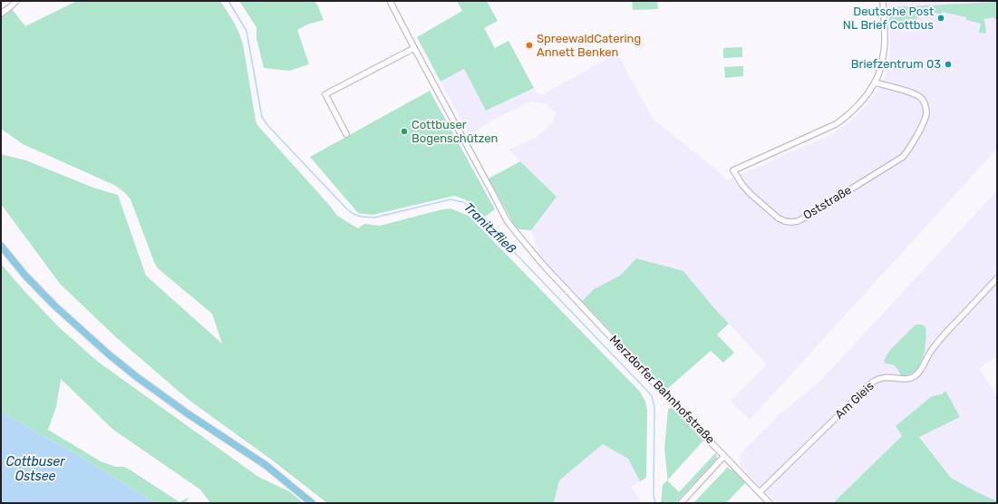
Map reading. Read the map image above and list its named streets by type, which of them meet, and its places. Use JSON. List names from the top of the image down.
{
  "streets": {
    "street": ["Oststraße", "Merzdorfer Bahnhofstraße", "Am Gleis"]
  },
  "crossings": [
    ["Merzdorfer Bahnhofstraße", "Am Gleis"]
  ],
  "water": ["Tranitzfließ", "Cottbuser Ostsee"],
  "places": [
    "Deutsche Post NL Brief Cottbus",
    "SpreewaldCatering Annett Benken",
    "Briefzentrum 03",
    "Cottbuser Bogenschützen"
  ]
}
